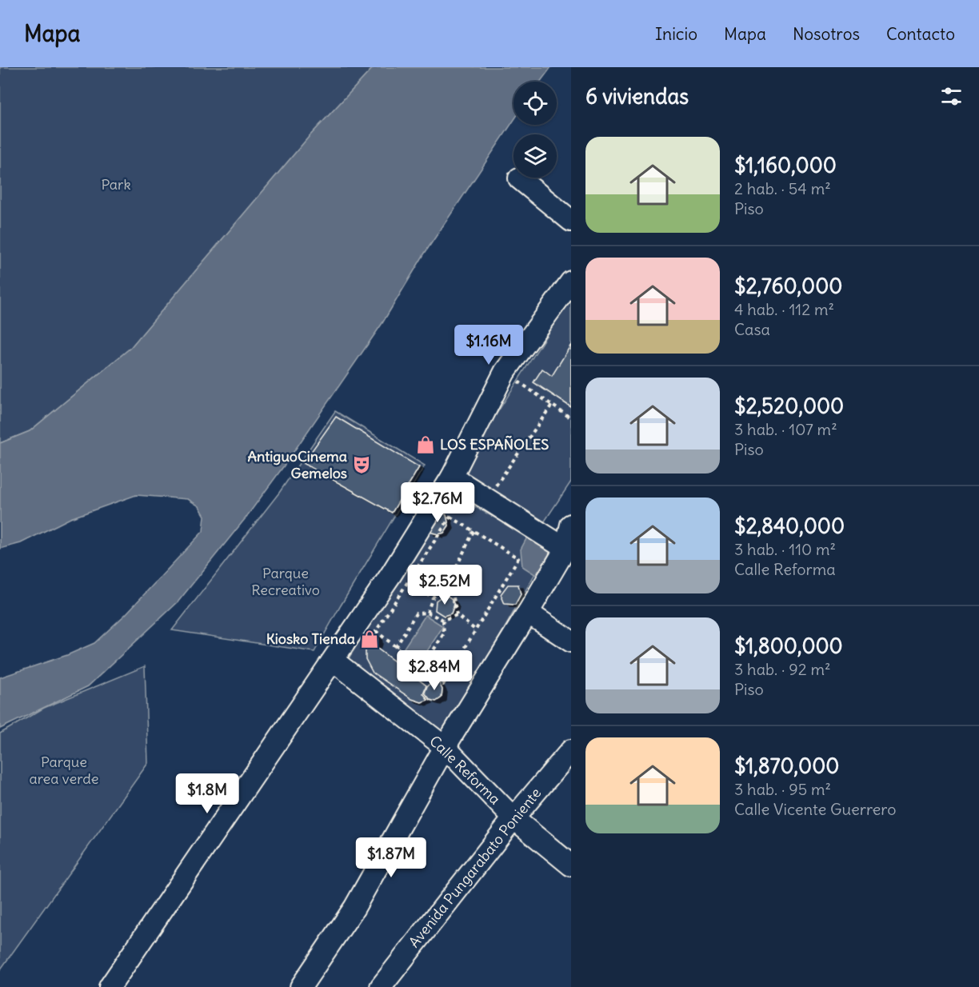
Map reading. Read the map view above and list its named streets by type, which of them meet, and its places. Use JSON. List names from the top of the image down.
{
  "streets": {
    "street": ["Calle Reforma", "Avenida Pungarabato Poniente"]
  },
  "crossings": [
    ["Calle Reforma", "Avenida Pungarabato Poniente"]
  ],
  "parks": ["Park", "Parque Recreativo", "Parque area verde"],
  "places": {
    "shop": ["LOS ESPAÑOLES", "Kiosko Tienda"],
    "theatre": ["AntiguoCinema Gemelos"]
  },
  "page": {
    "header": "Mapa",
    "nav": [
      "Inicio",
      "Mapa",
      "Nosotros",
      "Contacto"
    ],
    "heading": "6 viviendas",
    "list": [
      {
        "name": "$1,160,000",
        "note": "2 hab. · 54 m² · Piso"
      },
      {
        "name": "$2,760,000",
        "note": "4 hab. · 112 m² · Casa"
      },
      {
        "name": "$2,520,000",
        "note": "3 hab. · 107 m² · Piso"
      },
      {
        "name": "$2,840,000",
        "note": "3 hab. · 110 m² · Calle Reforma"
      },
      {
        "name": "$1,800,000",
        "note": "3 hab. · 92 m² · Piso"
      },
      {
        "name": "$1,870,000",
        "note": "3 hab. · 95 m² · Calle Vicente Guerrero"
      }
    ],
    "price": [
      "$1.16M",
      "$2.76M",
      "$2.52M",
      "$2.84M",
      "$1.8M",
      "$1.87M"
    ]
  }
}
